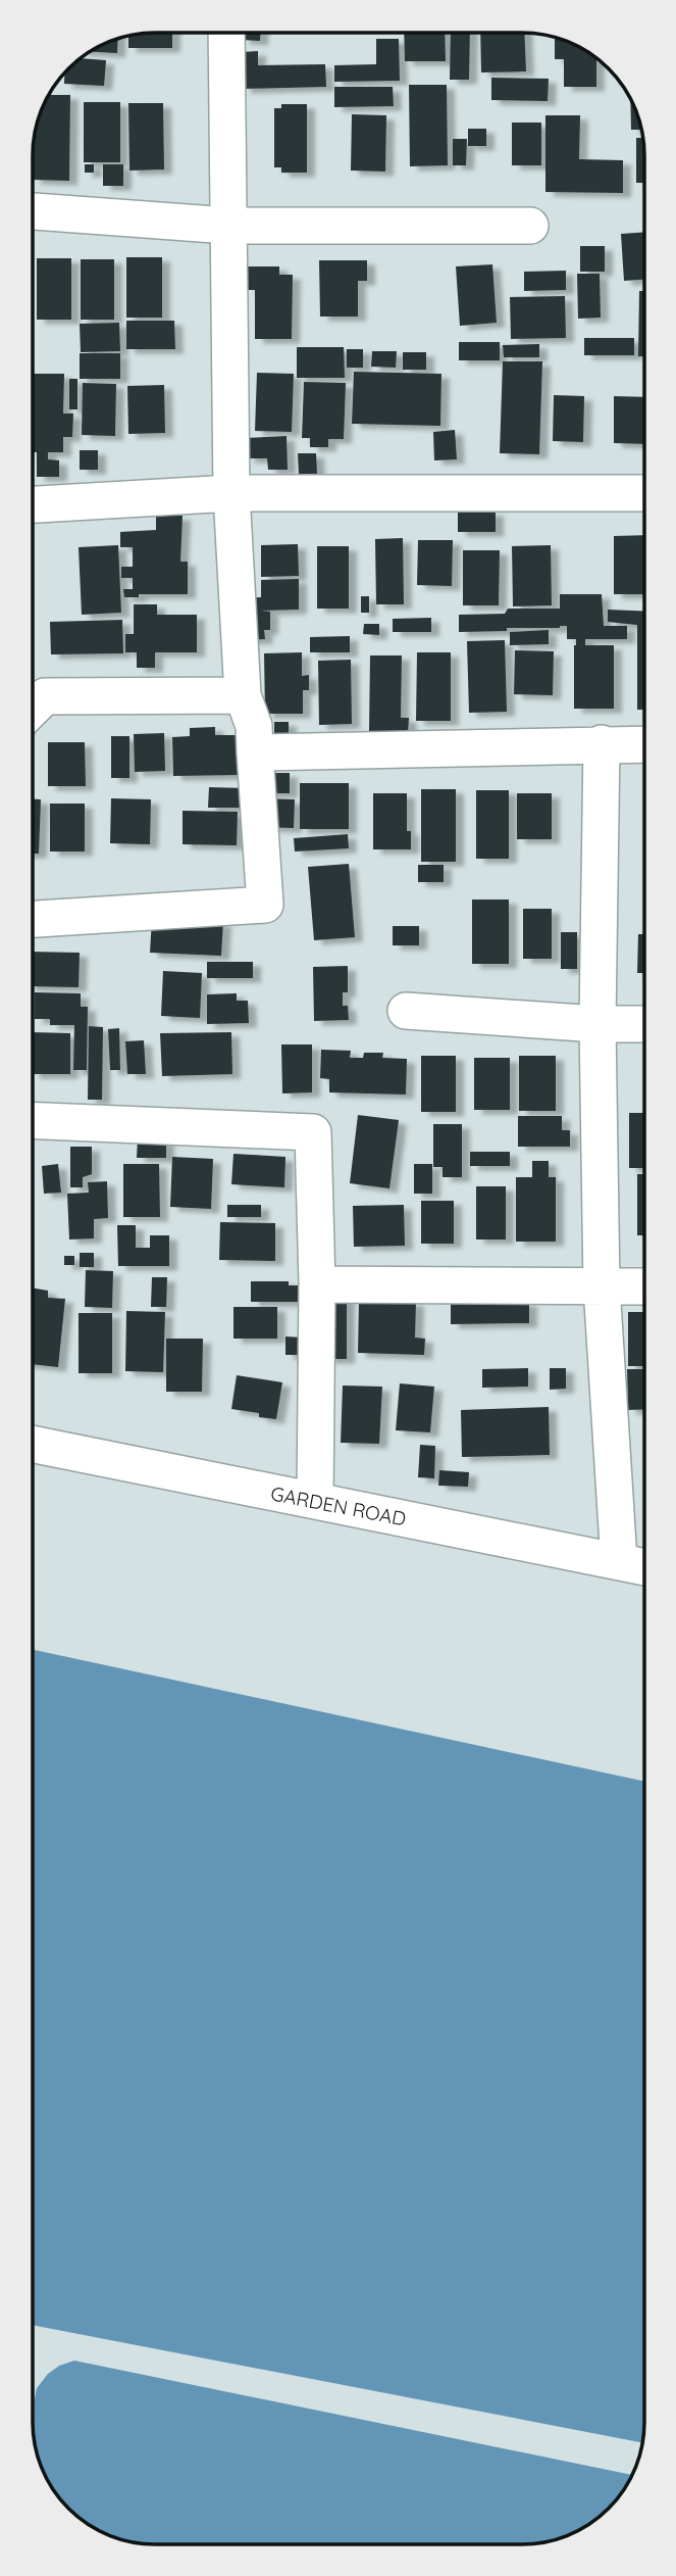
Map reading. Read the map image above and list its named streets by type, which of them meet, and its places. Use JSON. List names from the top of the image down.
{
  "streets": {
    "street": ["GARDEN ROAD"]
  }
}
